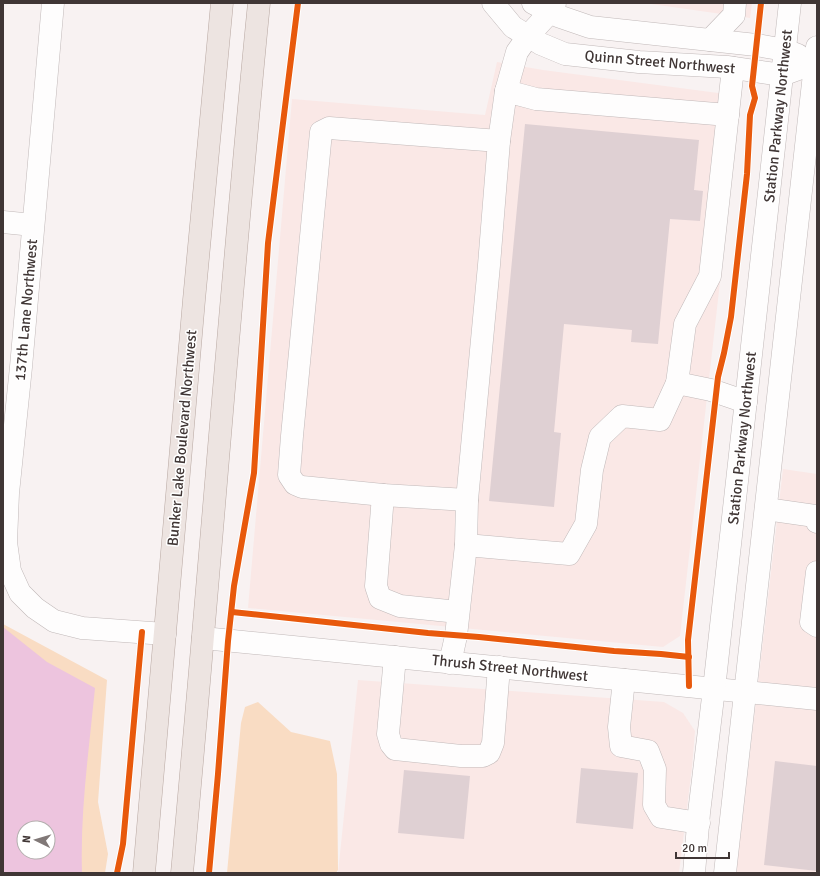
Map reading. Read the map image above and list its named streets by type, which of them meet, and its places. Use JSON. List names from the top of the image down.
{
  "streets": {
    "main road": ["Bunker Lake Boulevard Northwest"],
    "street": [
      "Quinn Street Northwest",
      "Station Parkway Northwest",
      "137th Lane Northwest",
      "Thrush Street Northwest"
    ]
  },
  "crossings": [
    ["Quinn Street Northwest", "Station Parkway Northwest"],
    ["Station Parkway Northwest", "Thrush Street Northwest"],
    ["137th Lane Northwest", "Bunker Lake Boulevard Northwest"]
  ],
  "scale_bar": "20 m",
  "north": "left"
}
